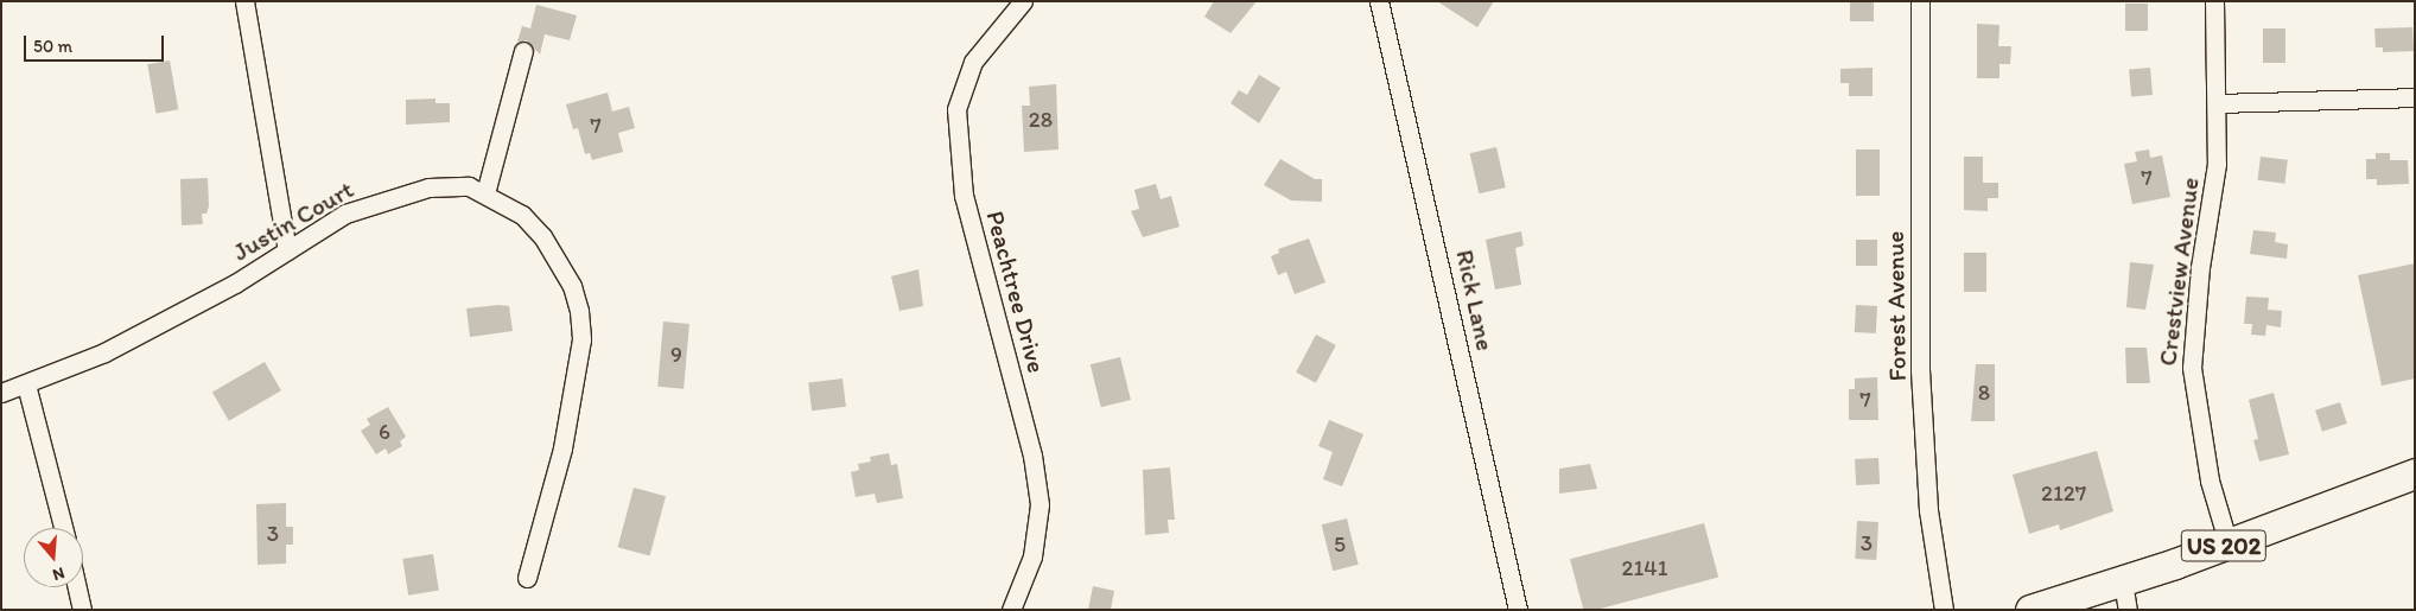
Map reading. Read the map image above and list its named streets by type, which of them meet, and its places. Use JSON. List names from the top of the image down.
{
  "streets": {
    "main road": ["US 202"],
    "street": [
      "Justin Court",
      "Crestview Avenue",
      "Peachtree Drive",
      "Rick Lane",
      "Forest Avenue"
    ]
  },
  "crossings": [
    ["Crestview Avenue", "US 202"]
  ],
  "house_numbers": [
    "28",
    "7",
    "7",
    "9",
    "8",
    "7",
    "6",
    "2127",
    "3",
    "3",
    "5",
    "2141"
  ],
  "scale_bar": "50 m",
  "north": "bottom"
}
